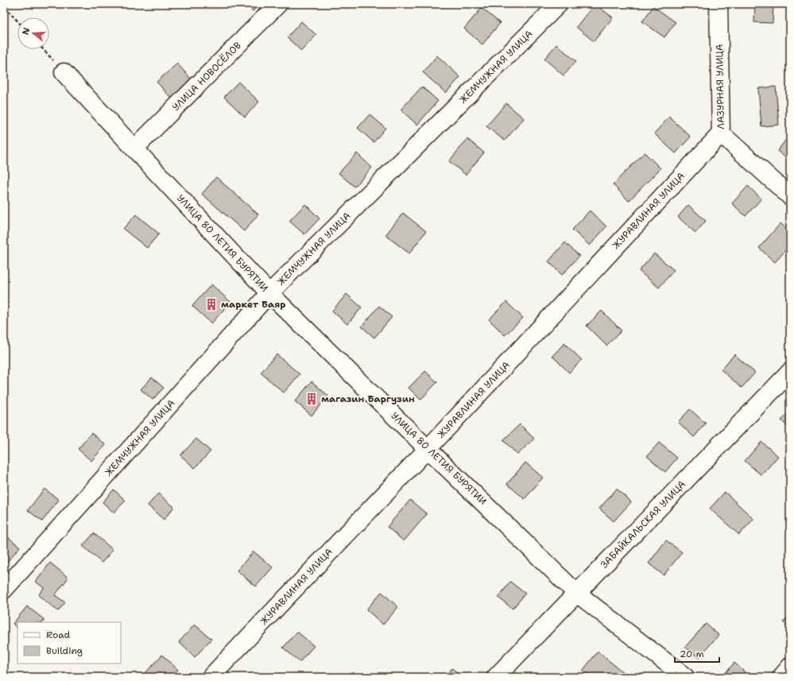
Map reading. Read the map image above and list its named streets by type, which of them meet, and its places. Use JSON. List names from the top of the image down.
{
  "streets": {
    "street": [
      "ЖЕМЧУЖНАЯ УЛИЦА",
      "УЛИЦА НОВОСЁЛОВ",
      "ЛАЗУРНАЯ УЛИЦА",
      "ЖУРАВЛИНАЯ УЛИЦА",
      "УЛИЦА 80 ЛЕТИЯ БУРЯТИИ",
      "ЗАБАЙКАЛЬСКАЯ УЛИЦА"
    ]
  },
  "crossings": [
    ["ЖЕМЧУЖНАЯ УЛИЦА", "УЛИЦА 80 ЛЕТИЯ БУРЯТИИ"],
    ["УЛИЦА НОВОСЁЛОВ", "УЛИЦА 80 ЛЕТИЯ БУРЯТИИ"],
    ["ЛАЗУРНАЯ УЛИЦА", "ЖУРАВЛИНАЯ УЛИЦА"],
    ["ЖУРАВЛИНАЯ УЛИЦА", "УЛИЦА 80 ЛЕТИЯ БУРЯТИИ"],
    ["УЛИЦА 80 ЛЕТИЯ БУРЯТИИ", "ЗАБАЙКАЛЬСКАЯ УЛИЦА"]
  ],
  "places": {
    "building": ["маркет Баяр", "магазин Баргузин"]
  },
  "legend": ["Road", "Building"],
  "scale_bar": "20 m",
  "north": "left"
}
